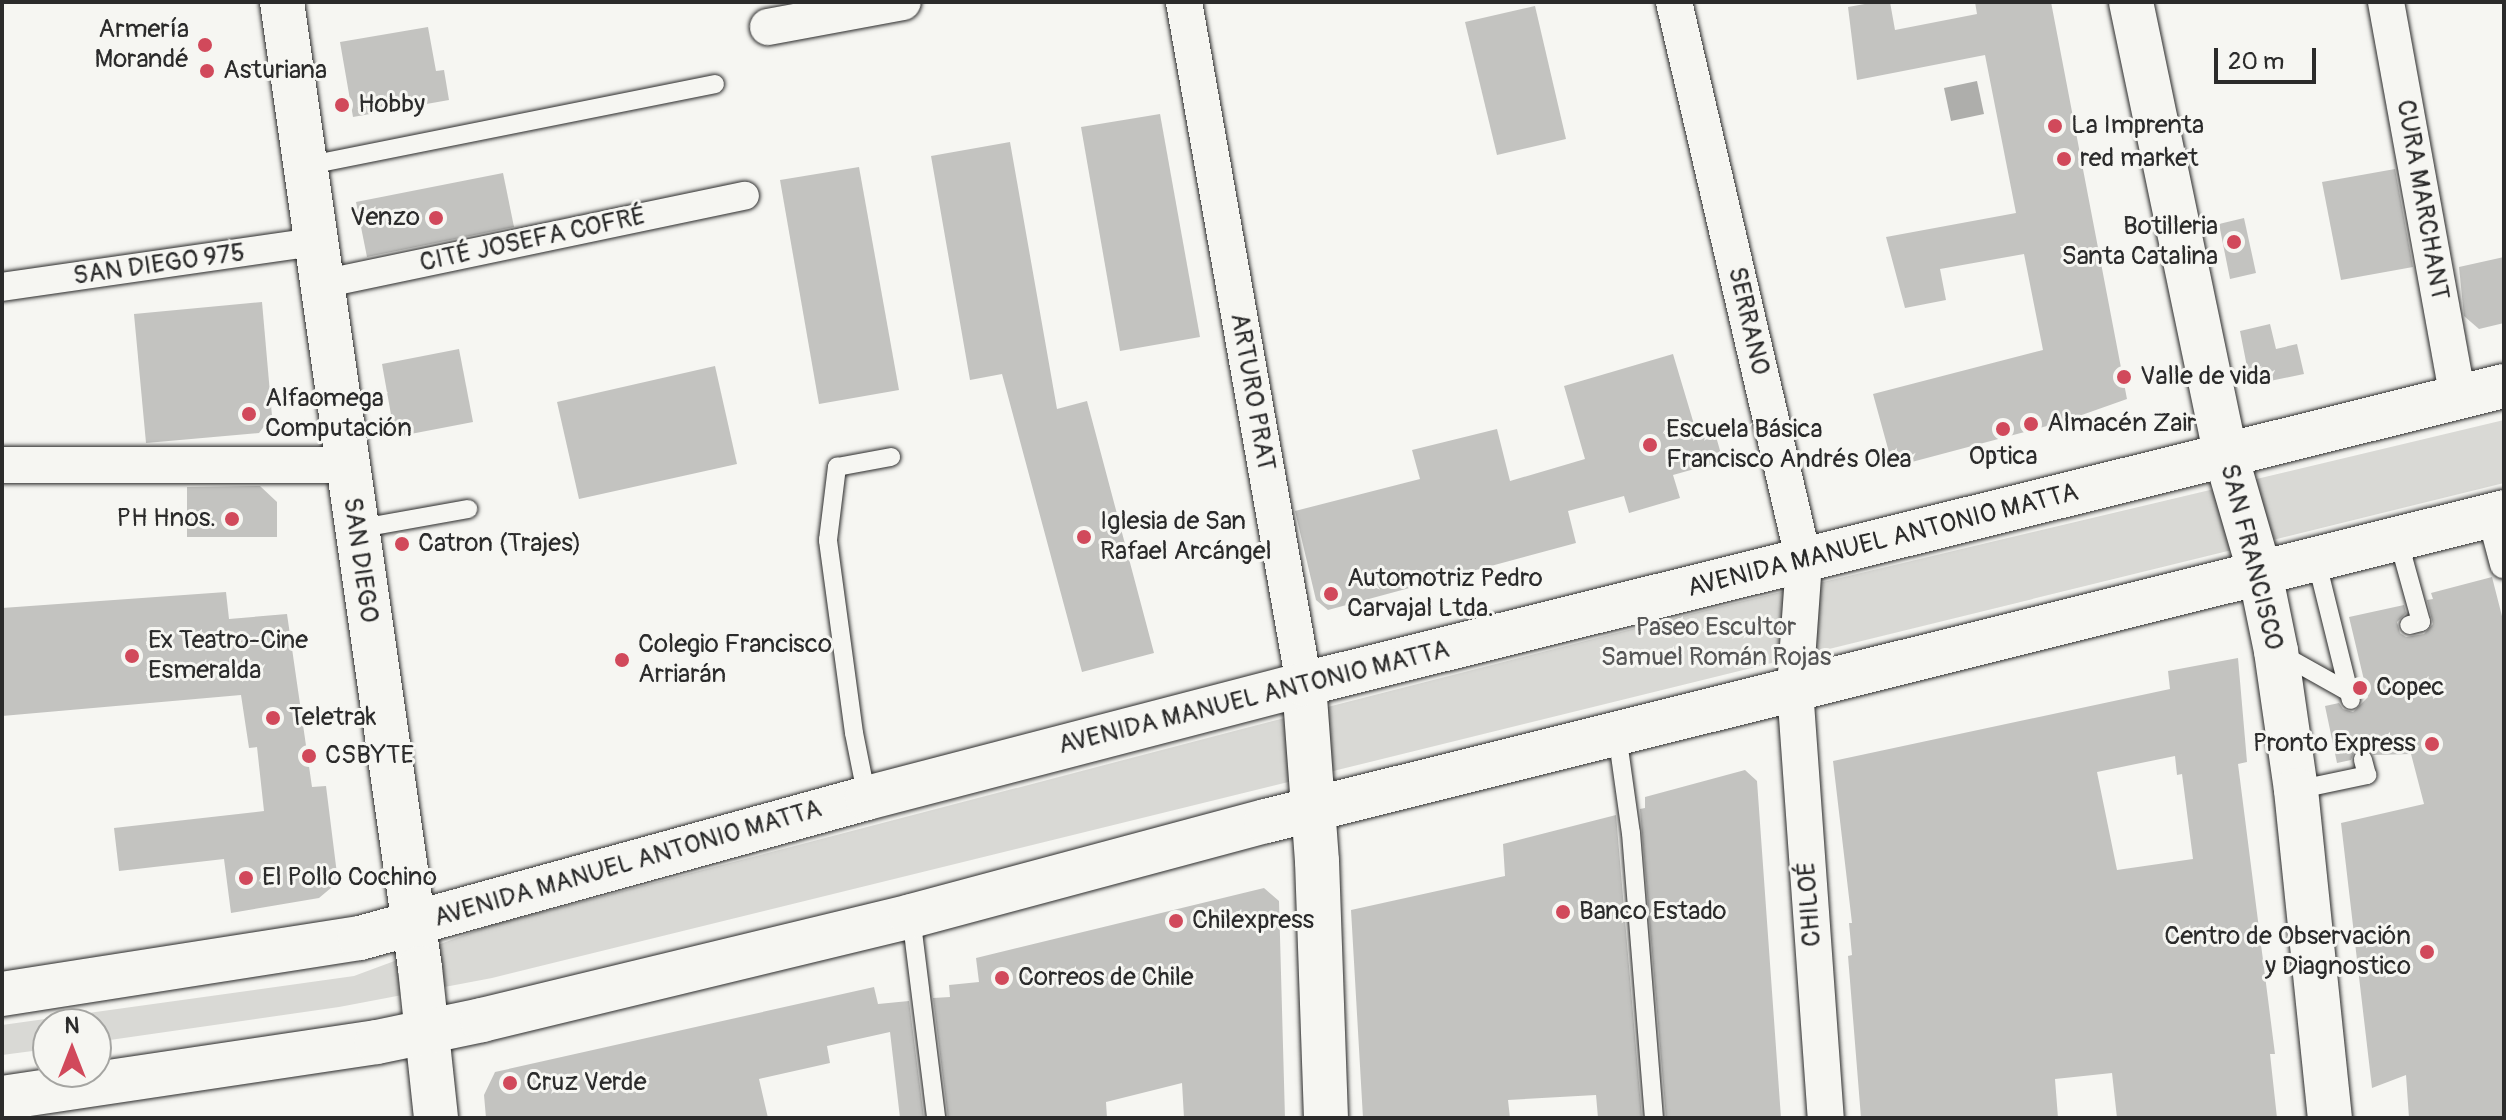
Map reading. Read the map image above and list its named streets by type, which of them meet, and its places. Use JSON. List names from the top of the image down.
{
  "streets": {
    "main road": [
      "ARTURO PRAT",
      "AVENIDA MANUEL ANTONIO MATTA",
      "SAN FRANCISCO",
      "SAN DIEGO"
    ],
    "street": [
      "CURA MARCHANT",
      "CITÉ JOSEFA COFRÉ",
      "SAN DIEGO 975",
      "SERRANO",
      "CHILOÉ"
    ]
  },
  "crossings": [
    ["CURA MARCHANT", "AVENIDA MANUEL ANTONIO MATTA"],
    ["CITÉ JOSEFA COFRÉ", "SAN DIEGO 975"],
    ["CITÉ JOSEFA COFRÉ", "SAN DIEGO"],
    ["SAN DIEGO 975", "SAN DIEGO"],
    ["SERRANO", "AVENIDA MANUEL ANTONIO MATTA"],
    ["SERRANO", "CHILOÉ"],
    ["ARTURO PRAT", "AVENIDA MANUEL ANTONIO MATTA"],
    ["AVENIDA MANUEL ANTONIO MATTA", "SAN FRANCISCO"],
    ["AVENIDA MANUEL ANTONIO MATTA", "SAN DIEGO"]
  ],
  "parks": ["Paseo Escultor Samuel Román Rojas"],
  "places": [
    "Armería Morandé",
    "Asturiana",
    "Hobby",
    "La Imprenta",
    "red market",
    "Venzo",
    "Botilleria Santa Catalina",
    "Valle de vida",
    "Alfaomega Computación",
    "Almacén Zair",
    "Optica",
    "Escuela Básica Francisco Andrés Olea",
    "PH Hnos.",
    "Iglesia de San Rafael Arcángel",
    "Catron (Trajes)",
    "Automotriz Pedro Carvajal Ltda.",
    "Ex Teatro-Cine Esmeralda",
    "Colegio Francisco Arriarán",
    "Copec",
    "Teletrak",
    "Pronto Express",
    "CSBYTE",
    "El Pollo Cochino",
    "Banco Estado",
    "Chilexpress",
    "Centro de Observación y Diagnostico",
    "Correos de Chile",
    "Cruz Verde"
  ],
  "scale_bar": "20 m",
  "north": "top"
}
